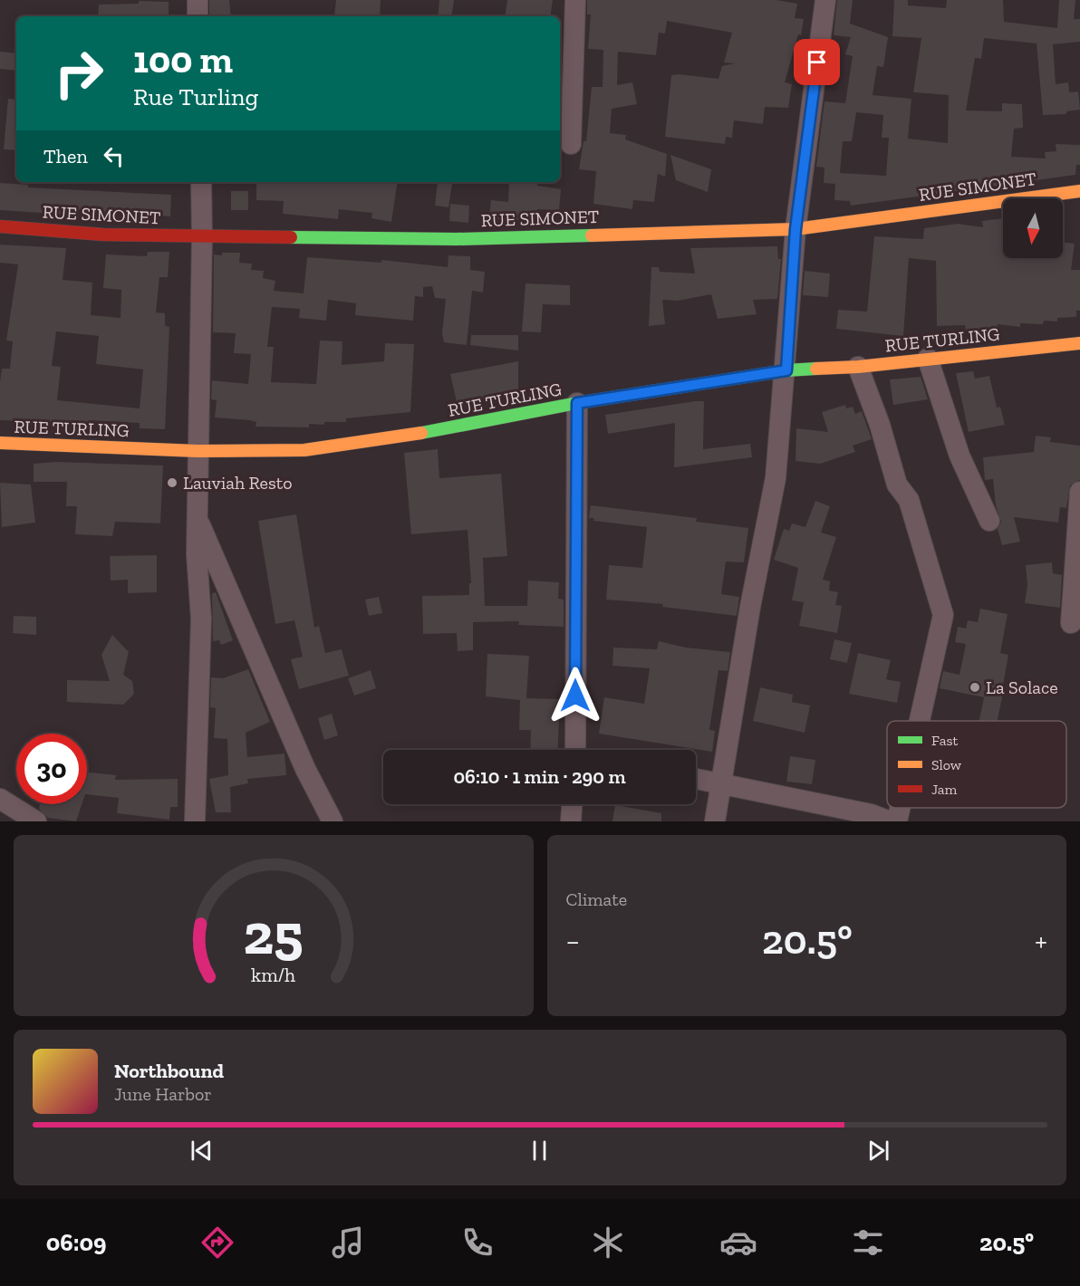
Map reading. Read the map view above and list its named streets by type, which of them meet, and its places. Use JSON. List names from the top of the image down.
{
  "streets": {
    "main road": ["RUE SIMONET", "RUE TURLING"]
  },
  "places": ["Lauviah Resto", "La Solace"],
  "legend": ["Fast", "Slow", "Jam"],
  "north": "bottom",
  "page": {
    "turn": ["100 m", "Rue Turling"],
    "then": "Then",
    "limit": "30",
    "trip": "06:10 · 1 min · 290 m",
    "tile": "Climate",
    "heat": ["−", "20.5°", "+"],
    "song": ["Northbound", "June Harbor"],
    "tabs": ["06:09", "20.5°"],
    "gauge": ["25", "km/h"]
  }
}
